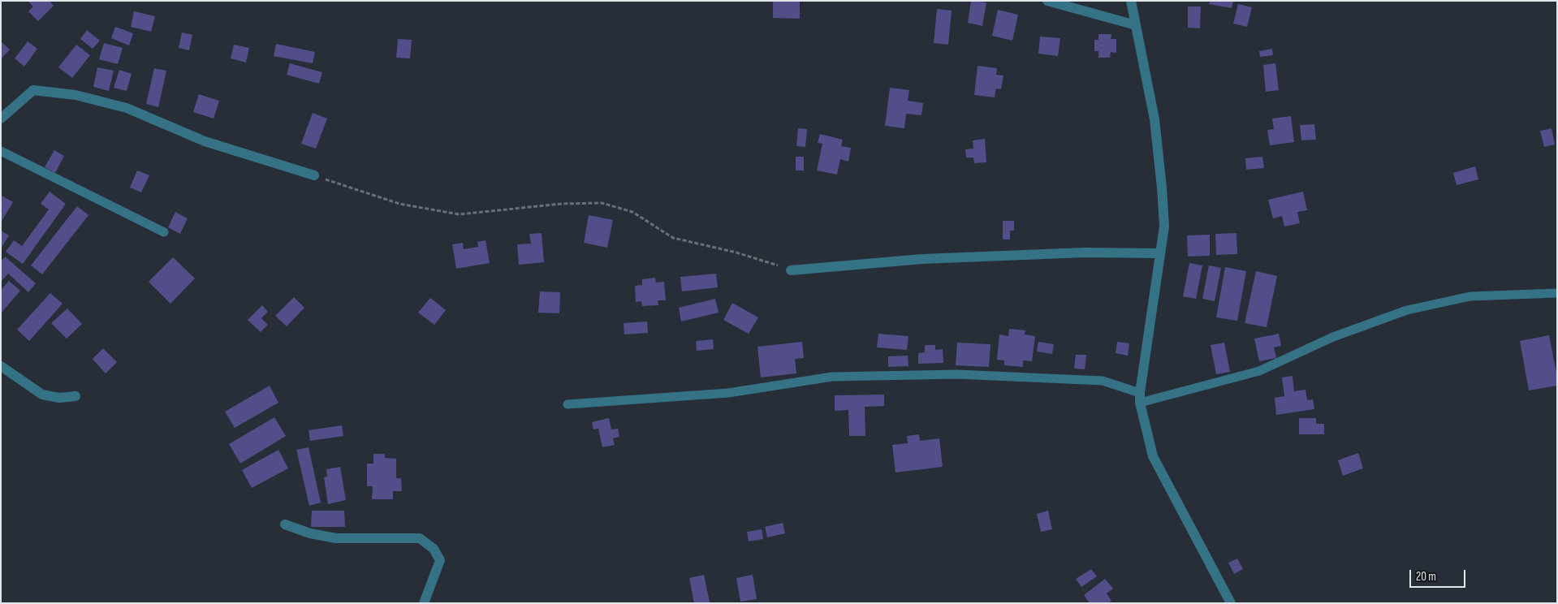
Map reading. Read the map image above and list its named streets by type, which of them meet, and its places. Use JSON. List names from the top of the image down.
{
  "scale_bar": "20 m"
}
